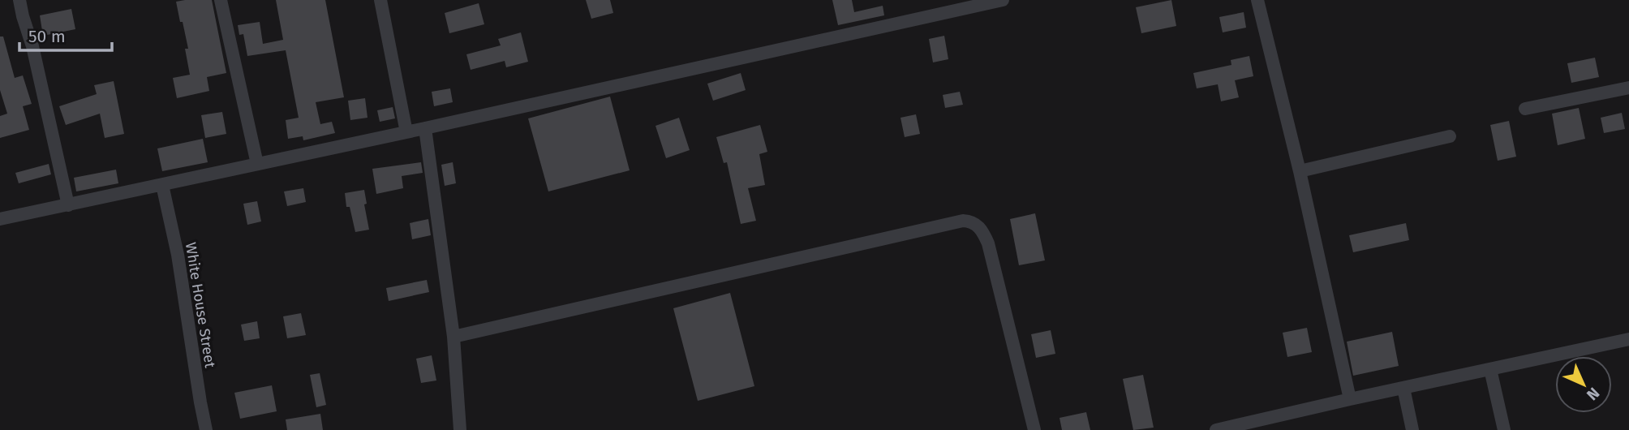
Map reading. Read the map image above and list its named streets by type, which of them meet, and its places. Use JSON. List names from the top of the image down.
{
  "streets": {
    "street": ["White House Street"]
  },
  "scale_bar": "50 m",
  "north": "bottom right"
}
